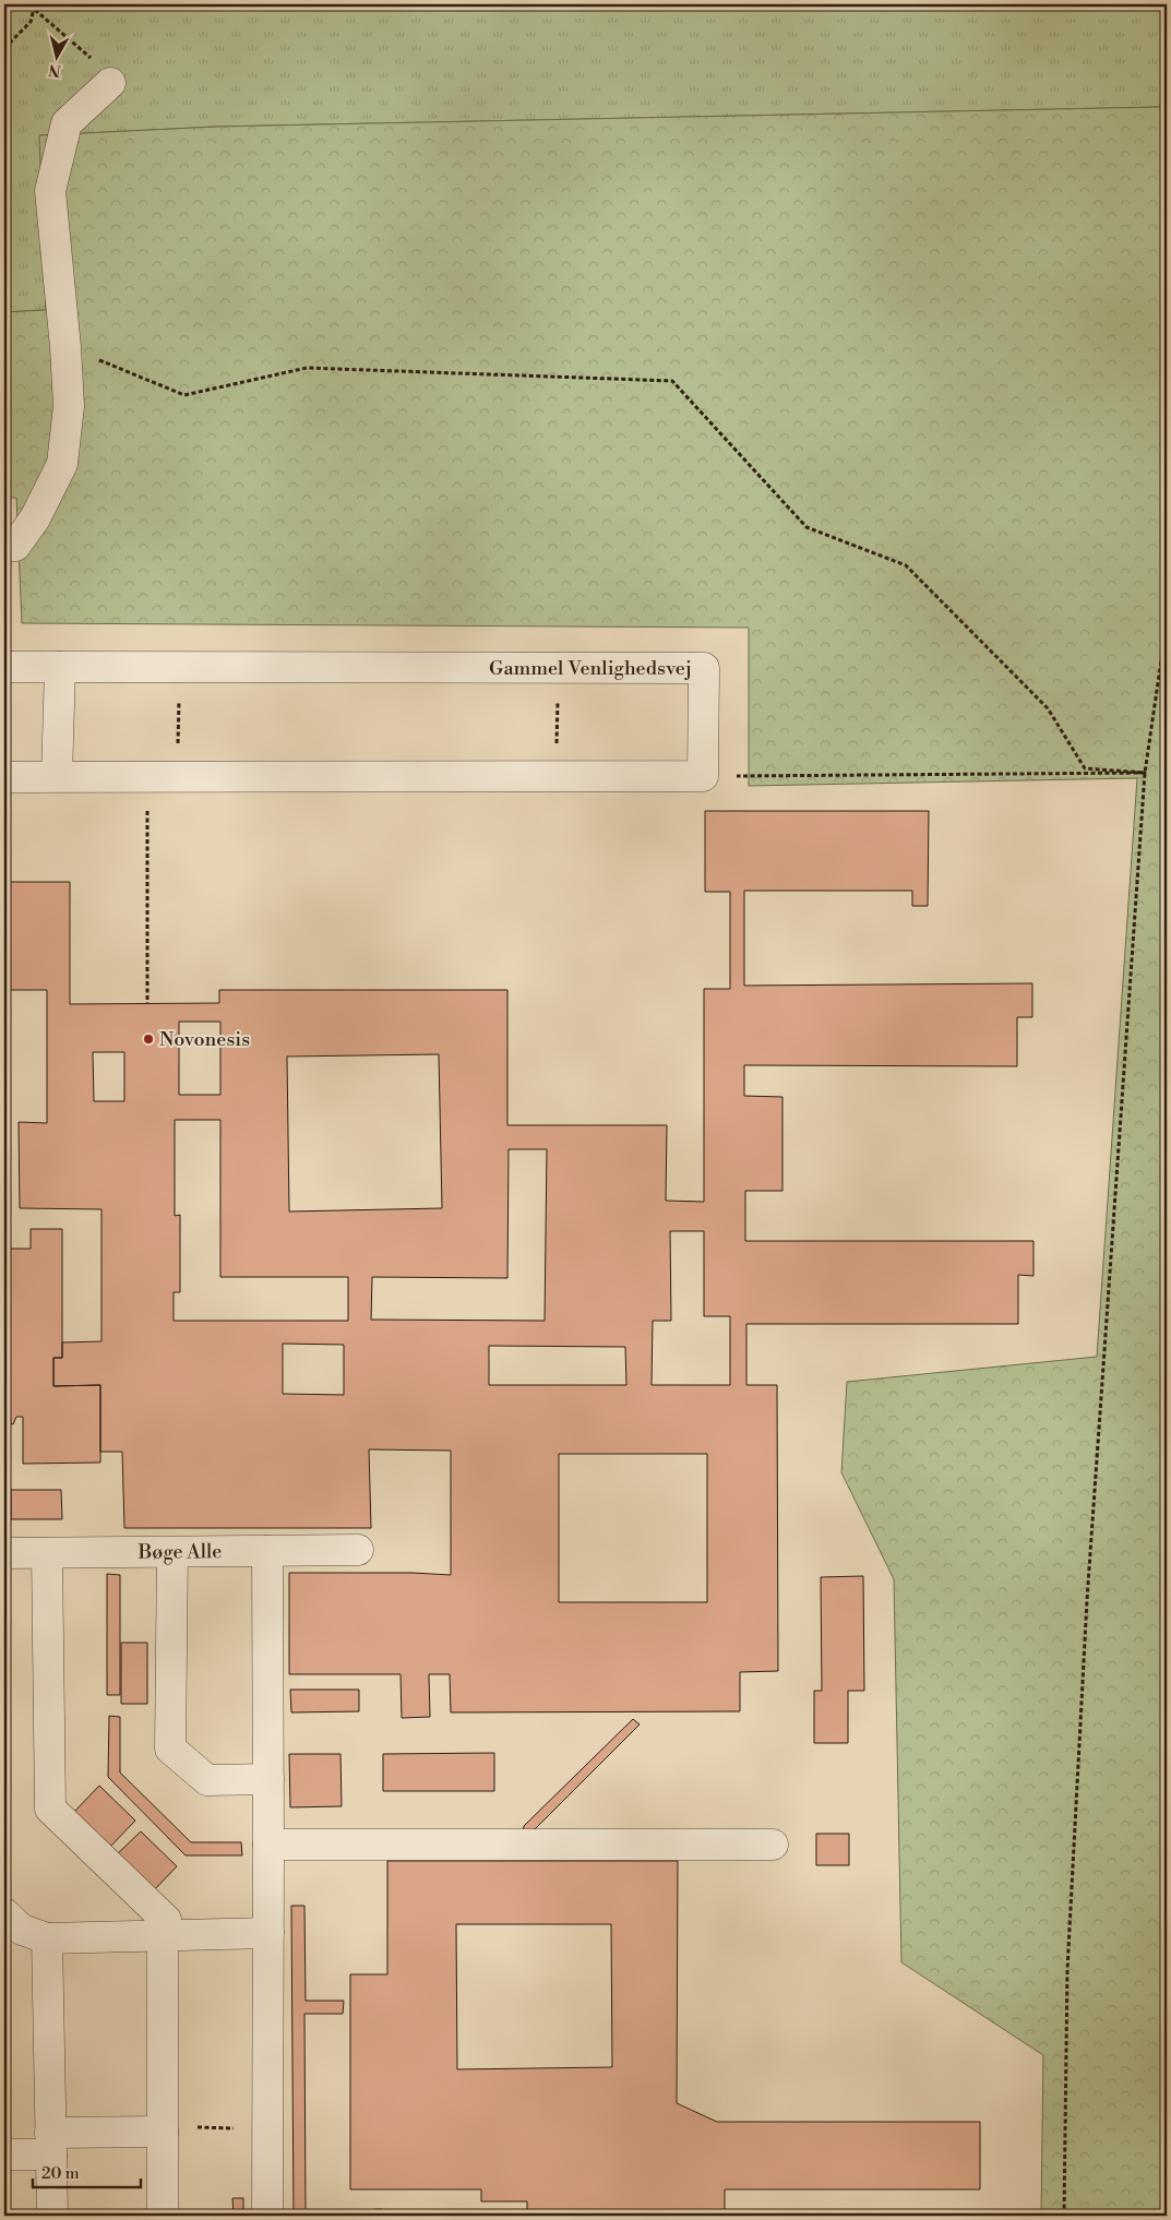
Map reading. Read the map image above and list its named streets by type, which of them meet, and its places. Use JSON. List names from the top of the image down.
{
  "streets": {
    "street": ["Gammel Venlighedsvej", "Bøge Alle"]
  },
  "places": ["Novonesis"],
  "scale_bar": "20 m",
  "north": "bottom"
}
